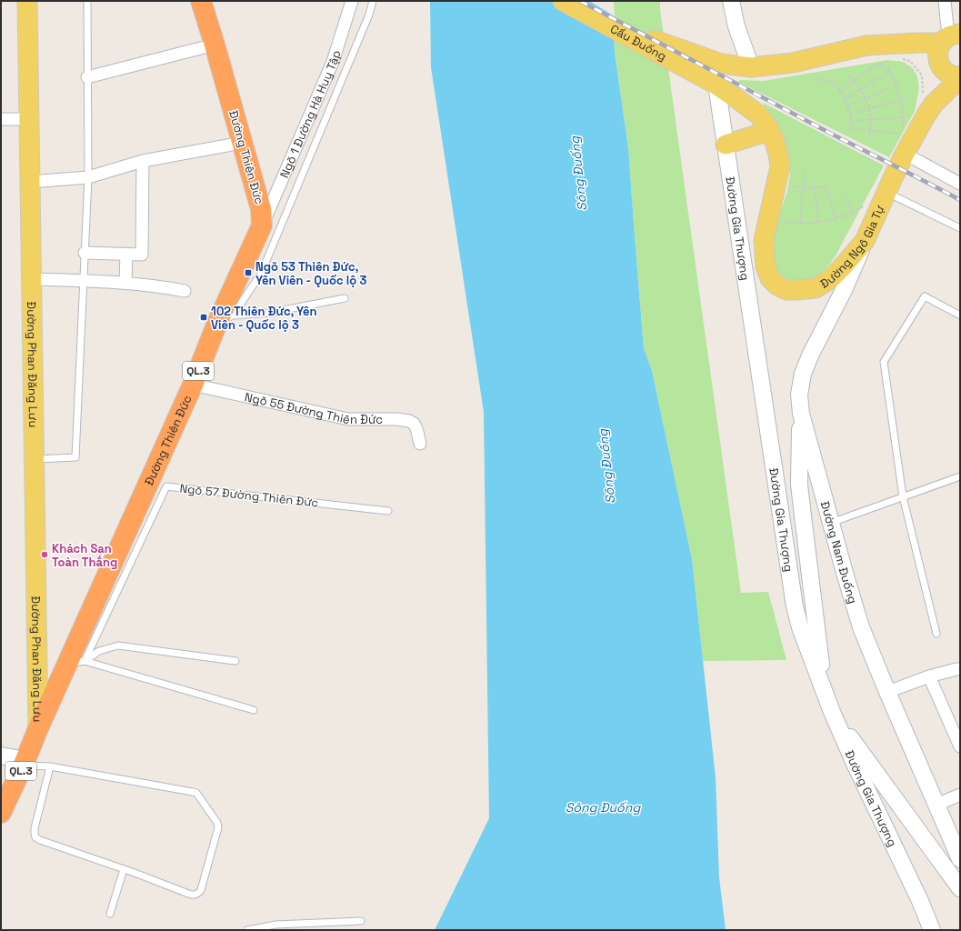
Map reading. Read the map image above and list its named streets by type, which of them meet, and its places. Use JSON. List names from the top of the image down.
{
  "streets": {
    "highway": ["Đường Thiên Đức", "QL.3"],
    "main road": [
      "Cầu Đuống",
      "Đường Gia Thượng",
      "Đường Ngô Gia Tự",
      "Đường Phan Đăng Lưu",
      "Đường Nam Đuống"
    ],
    "street": ["Ngõ 1 Đường Hà Huy Tập", "Ngõ 55 Đường Thiên Đức"],
    "lane": ["Ngõ 57 Đường Thiên Đức"]
  },
  "crossings": [
    ["Cầu Đuống", "Đường Gia Thượng"],
    ["Cầu Đuống", "Đường Ngô Gia Tự"],
    ["Ngõ 1 Đường Hà Huy Tập", "Đường Thiên Đức"],
    ["Đường Thiên Đức", "Đường Phan Đăng Lưu"],
    ["Đường Thiên Đức", "QL.3"],
    ["Đường Thiên Đức", "Ngõ 55 Đường Thiên Đức"],
    ["Đường Thiên Đức", "Ngõ 57 Đường Thiên Đức"],
    ["Đường Gia Thượng", "Đường Ngô Gia Tự"],
    ["Đường Ngô Gia Tự", "Đường Nam Đuống"],
    ["Đường Phan Đăng Lưu", "QL.3"]
  ],
  "water": ["Sông Đuống"],
  "places": {
    "transit": ["Ngõ 53 Thiên Đức, Yên Viên - Quốc lộ 3", "102 Thiên Đức, Yên Viên - Quốc lộ 3"],
    "other": ["Khách Sạn Toàn Thắng"]
  }
}
